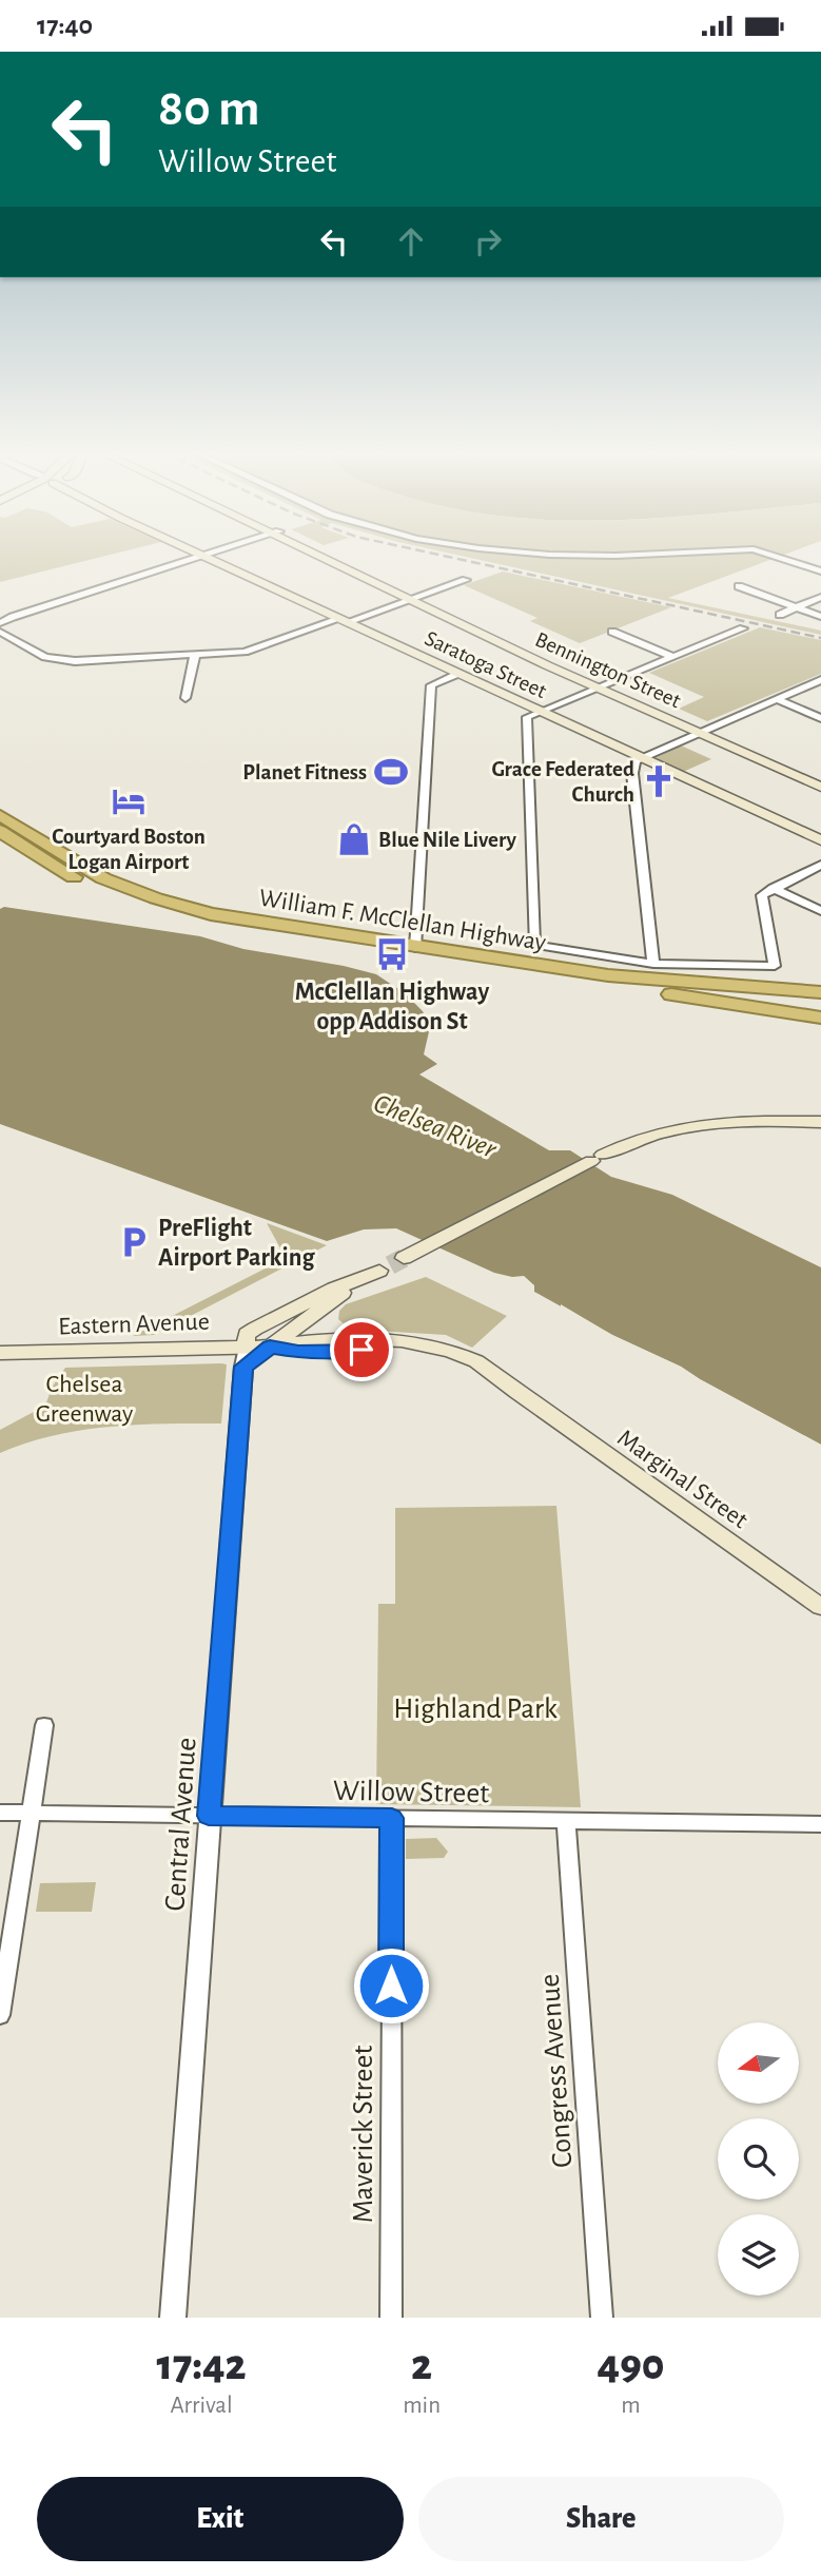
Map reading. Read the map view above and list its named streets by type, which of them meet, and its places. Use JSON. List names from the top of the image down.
{
  "streets": {
    "highway": ["William F. McClellan Highway"],
    "main road": [
      "Saratoga Street",
      "Bennington Street",
      "Eastern Avenue",
      "Marginal Street"
    ],
    "street": [
      "Willow Street",
      "Central Avenue",
      "Congress Avenue",
      "Maverick Street"
    ]
  },
  "crossings": [
    ["Eastern Avenue", "Marginal Street"],
    ["Eastern Avenue", "Central Avenue"],
    ["Willow Street", "Central Avenue"],
    ["Willow Street", "Congress Avenue"],
    ["Willow Street", "Maverick Street"]
  ],
  "water": ["Chelsea River"],
  "parks": ["Chelsea Greenway", "Highland Park"],
  "places": {
    "sports": ["Planet Fitness"],
    "church": ["Grace Federated Church"],
    "hotel": ["Courtyard Boston Logan Airport"],
    "shop": ["Blue Nile Livery"],
    "bus stop": ["McClellan Highway opp Addison St"],
    "parking": ["PreFlight Airport Parking"]
  },
  "north": "left",
  "page": {
    "status": "17:40",
    "turn": ["80 m", "Willow Street"],
    "eta": [
      "17:42",
      "Arrival",
      "2",
      "min",
      "490",
      "m"
    ],
    "buttons": ["Exit", "Share"]
  }
}
